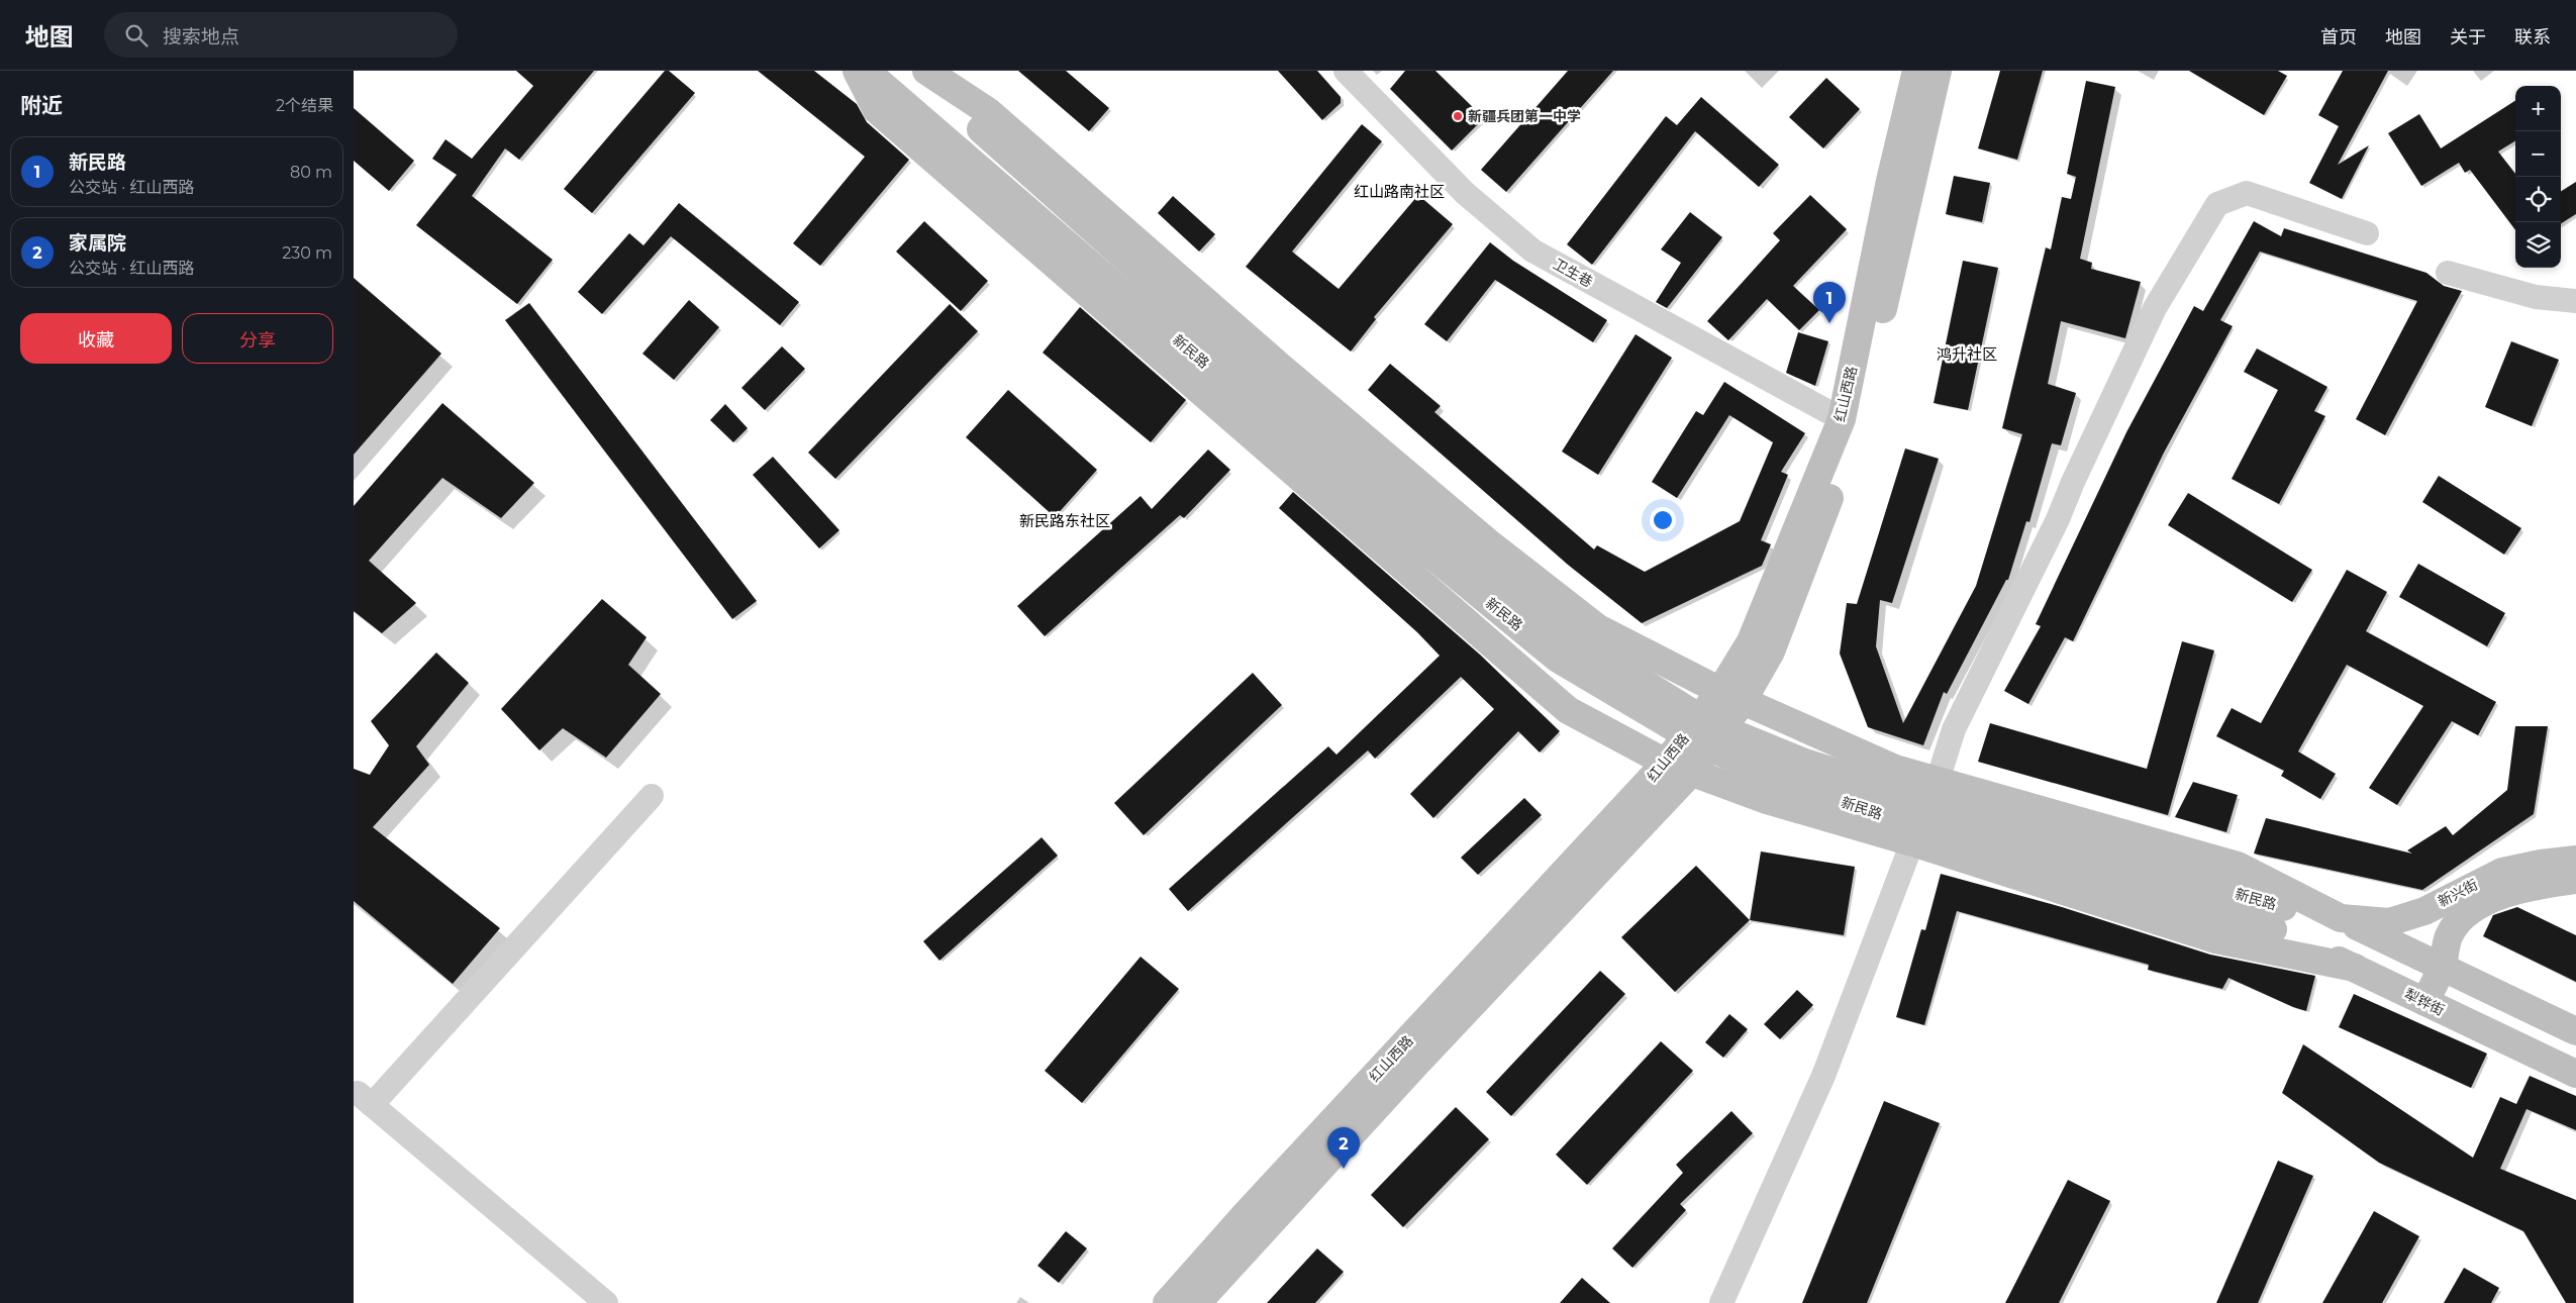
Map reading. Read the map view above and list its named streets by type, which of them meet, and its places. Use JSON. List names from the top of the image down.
{
  "streets": {
    "main road": [
      "新民路",
      "红山西路",
      "新兴街",
      "犁铧街"
    ],
    "street": ["卫生巷"]
  },
  "crossings": [
    ["卫生巷", "红山西路"],
    ["新民路", "犁铧街"],
    ["新兴街", "犁铧街"]
  ],
  "districts": ["红山路南社区", "鸿升社区", "新民路东社区"],
  "places": ["新疆兵团第一中学"],
  "page": {
    "header": "地图",
    "search": "搜索地点",
    "nav": [
      "首页",
      "地图",
      "关于",
      "联系"
    ],
    "heading": ["附近", "2个结果"],
    "map_buttons": ["+", "−"],
    "list": [
      {
        "mark": "1",
        "name": "新民路",
        "note": "公交站 · 红山西路",
        "value": "80 m"
      },
      {
        "mark": "2",
        "name": "家属院",
        "note": "公交站 · 红山西路",
        "value": "230 m"
      }
    ],
    "pins": ["1", "2"],
    "buttons": ["收藏", "分享"]
  }
}
